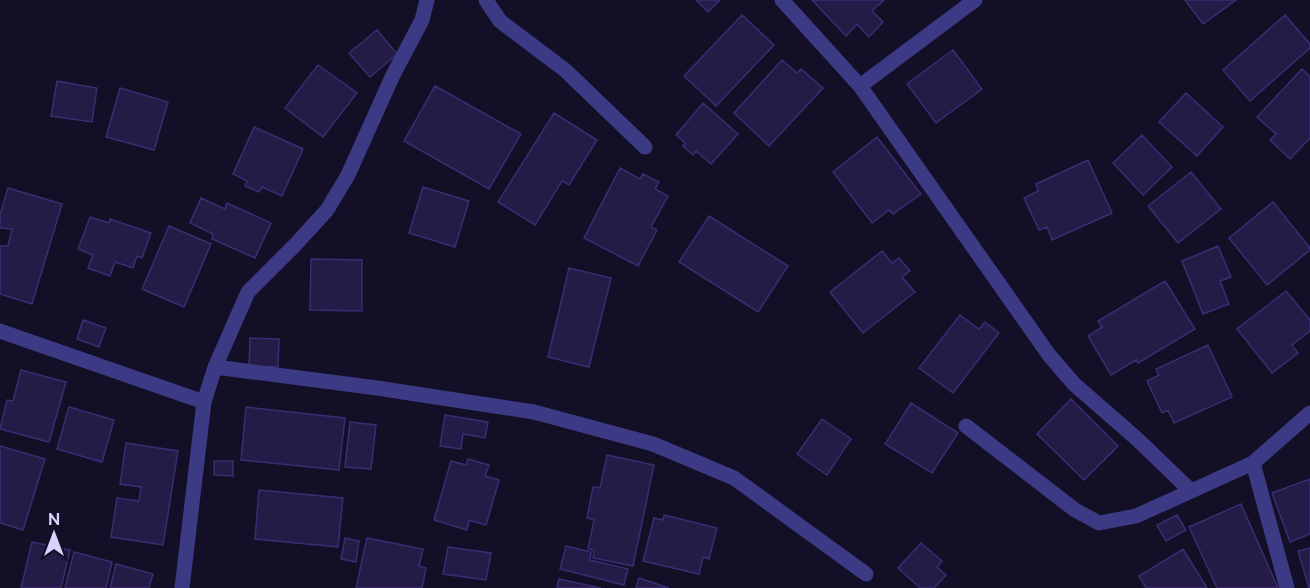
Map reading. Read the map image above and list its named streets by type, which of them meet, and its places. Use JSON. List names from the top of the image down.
{
  "north": "top"
}
